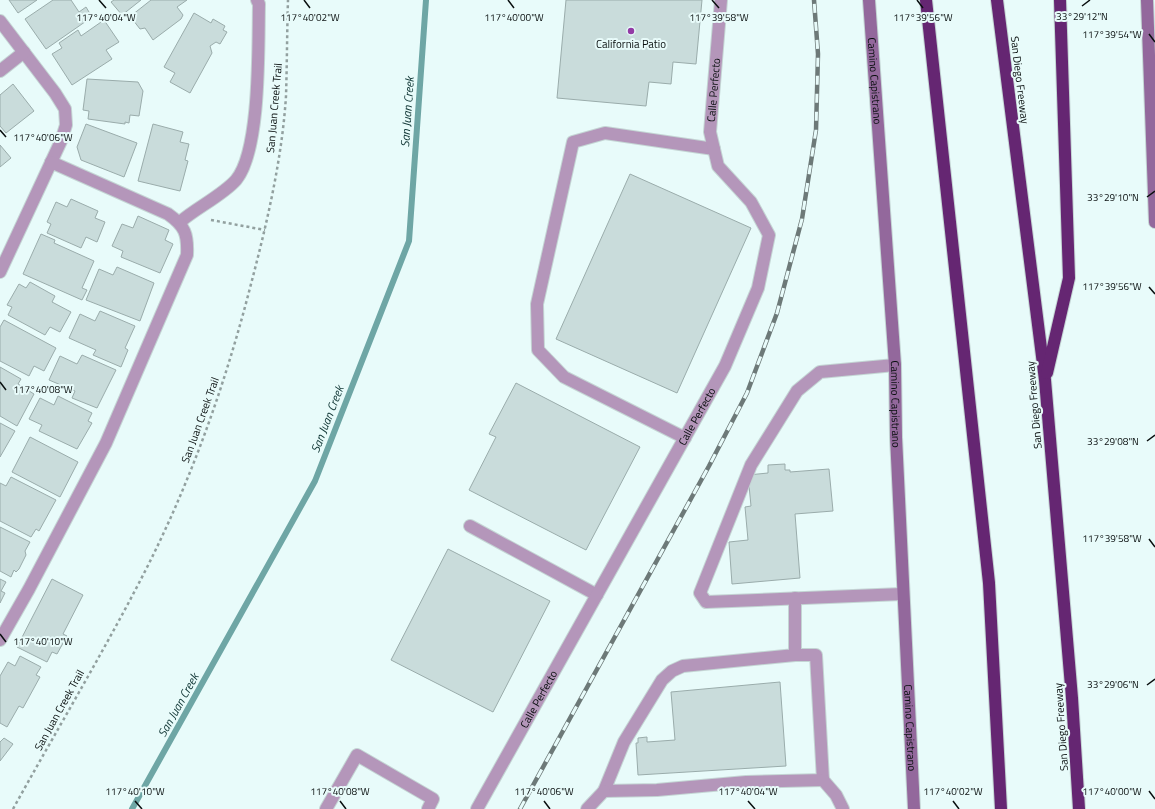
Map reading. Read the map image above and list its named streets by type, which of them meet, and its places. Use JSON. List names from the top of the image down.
{
  "streets": {
    "highway": ["San Diego Freeway"],
    "main road": ["Camino Capistrano"],
    "street": ["Calle Perfecto"],
    "path": ["San Juan Creek Trail"]
  },
  "water": ["San Juan Creek"],
  "places": ["California Patio"],
  "coordinates": [
    "33°29'12\"N",
    "117°39'56\"W",
    "117°40'04\"W",
    "117°40'02\"W",
    "117°40'00\"W",
    "117°39'58\"W",
    "117°39'54\"W",
    "117°40'06\"W",
    "33°29'10\"N",
    "117°40'08\"W",
    "33°29'08\"N",
    "117°40'10\"W",
    "33°29'06\"N"
  ]
}
